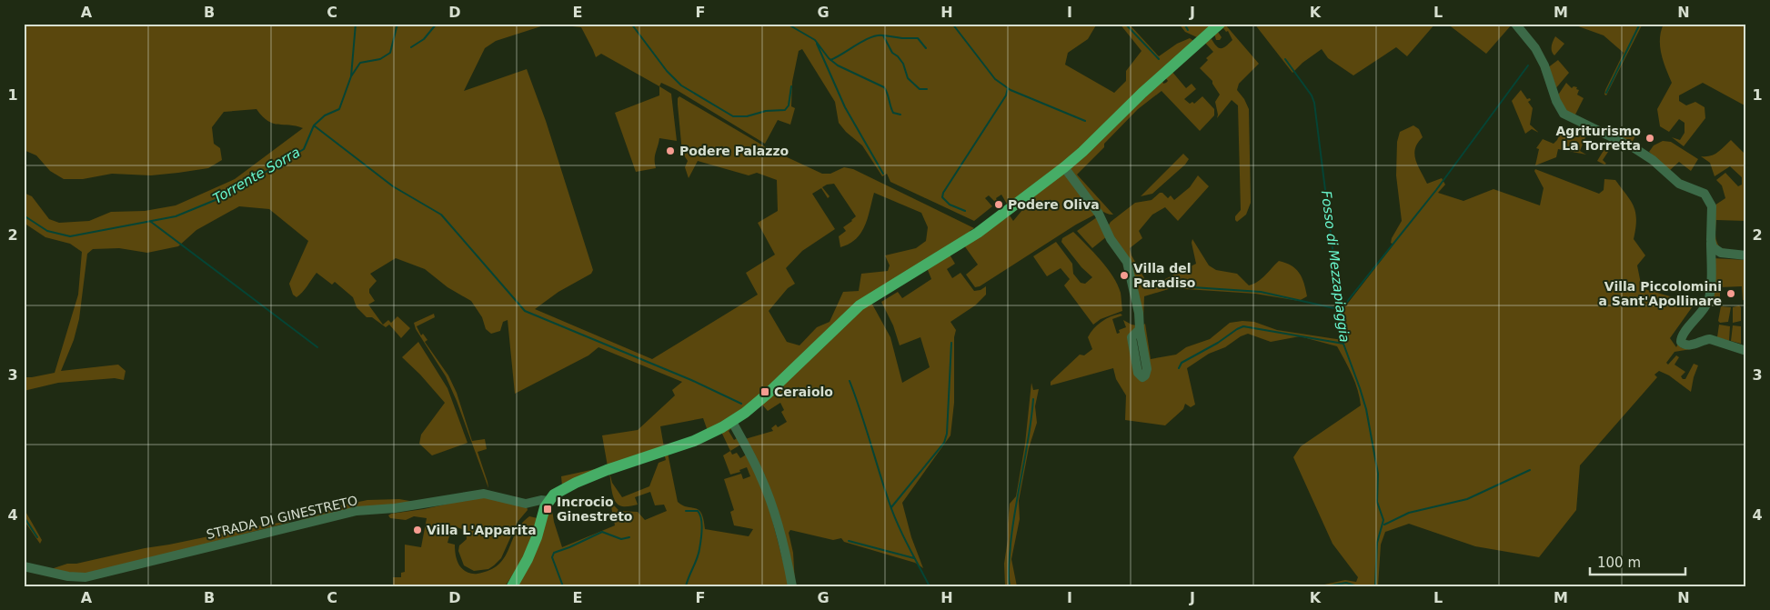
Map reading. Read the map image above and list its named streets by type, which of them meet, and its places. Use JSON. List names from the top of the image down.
{
  "streets": {
    "street": ["STRADA DI GINESTRETO"]
  },
  "water": ["Torrente Sorra", "Fosso di Mezzapiaggia"],
  "places": {
    "other": [
      "Agriturismo La Torretta",
      "Podere Palazzo",
      "Podere Oliva",
      "Villa del Paradiso",
      "Villa Piccolomini a Sant'Apollinare",
      "Villa L'Apparita"
    ],
    "transit": ["Ceraiolo", "Incrocio Ginestreto"]
  },
  "scale_bar": "100 m",
  "grid": {
    "columns": [
      "A",
      "B",
      "C",
      "D",
      "E",
      "F",
      "G",
      "H",
      "I",
      "J",
      "K",
      "L",
      "M",
      "N"
    ],
    "rows": [
      "1",
      "2",
      "3",
      "4"
    ]
  }
}
